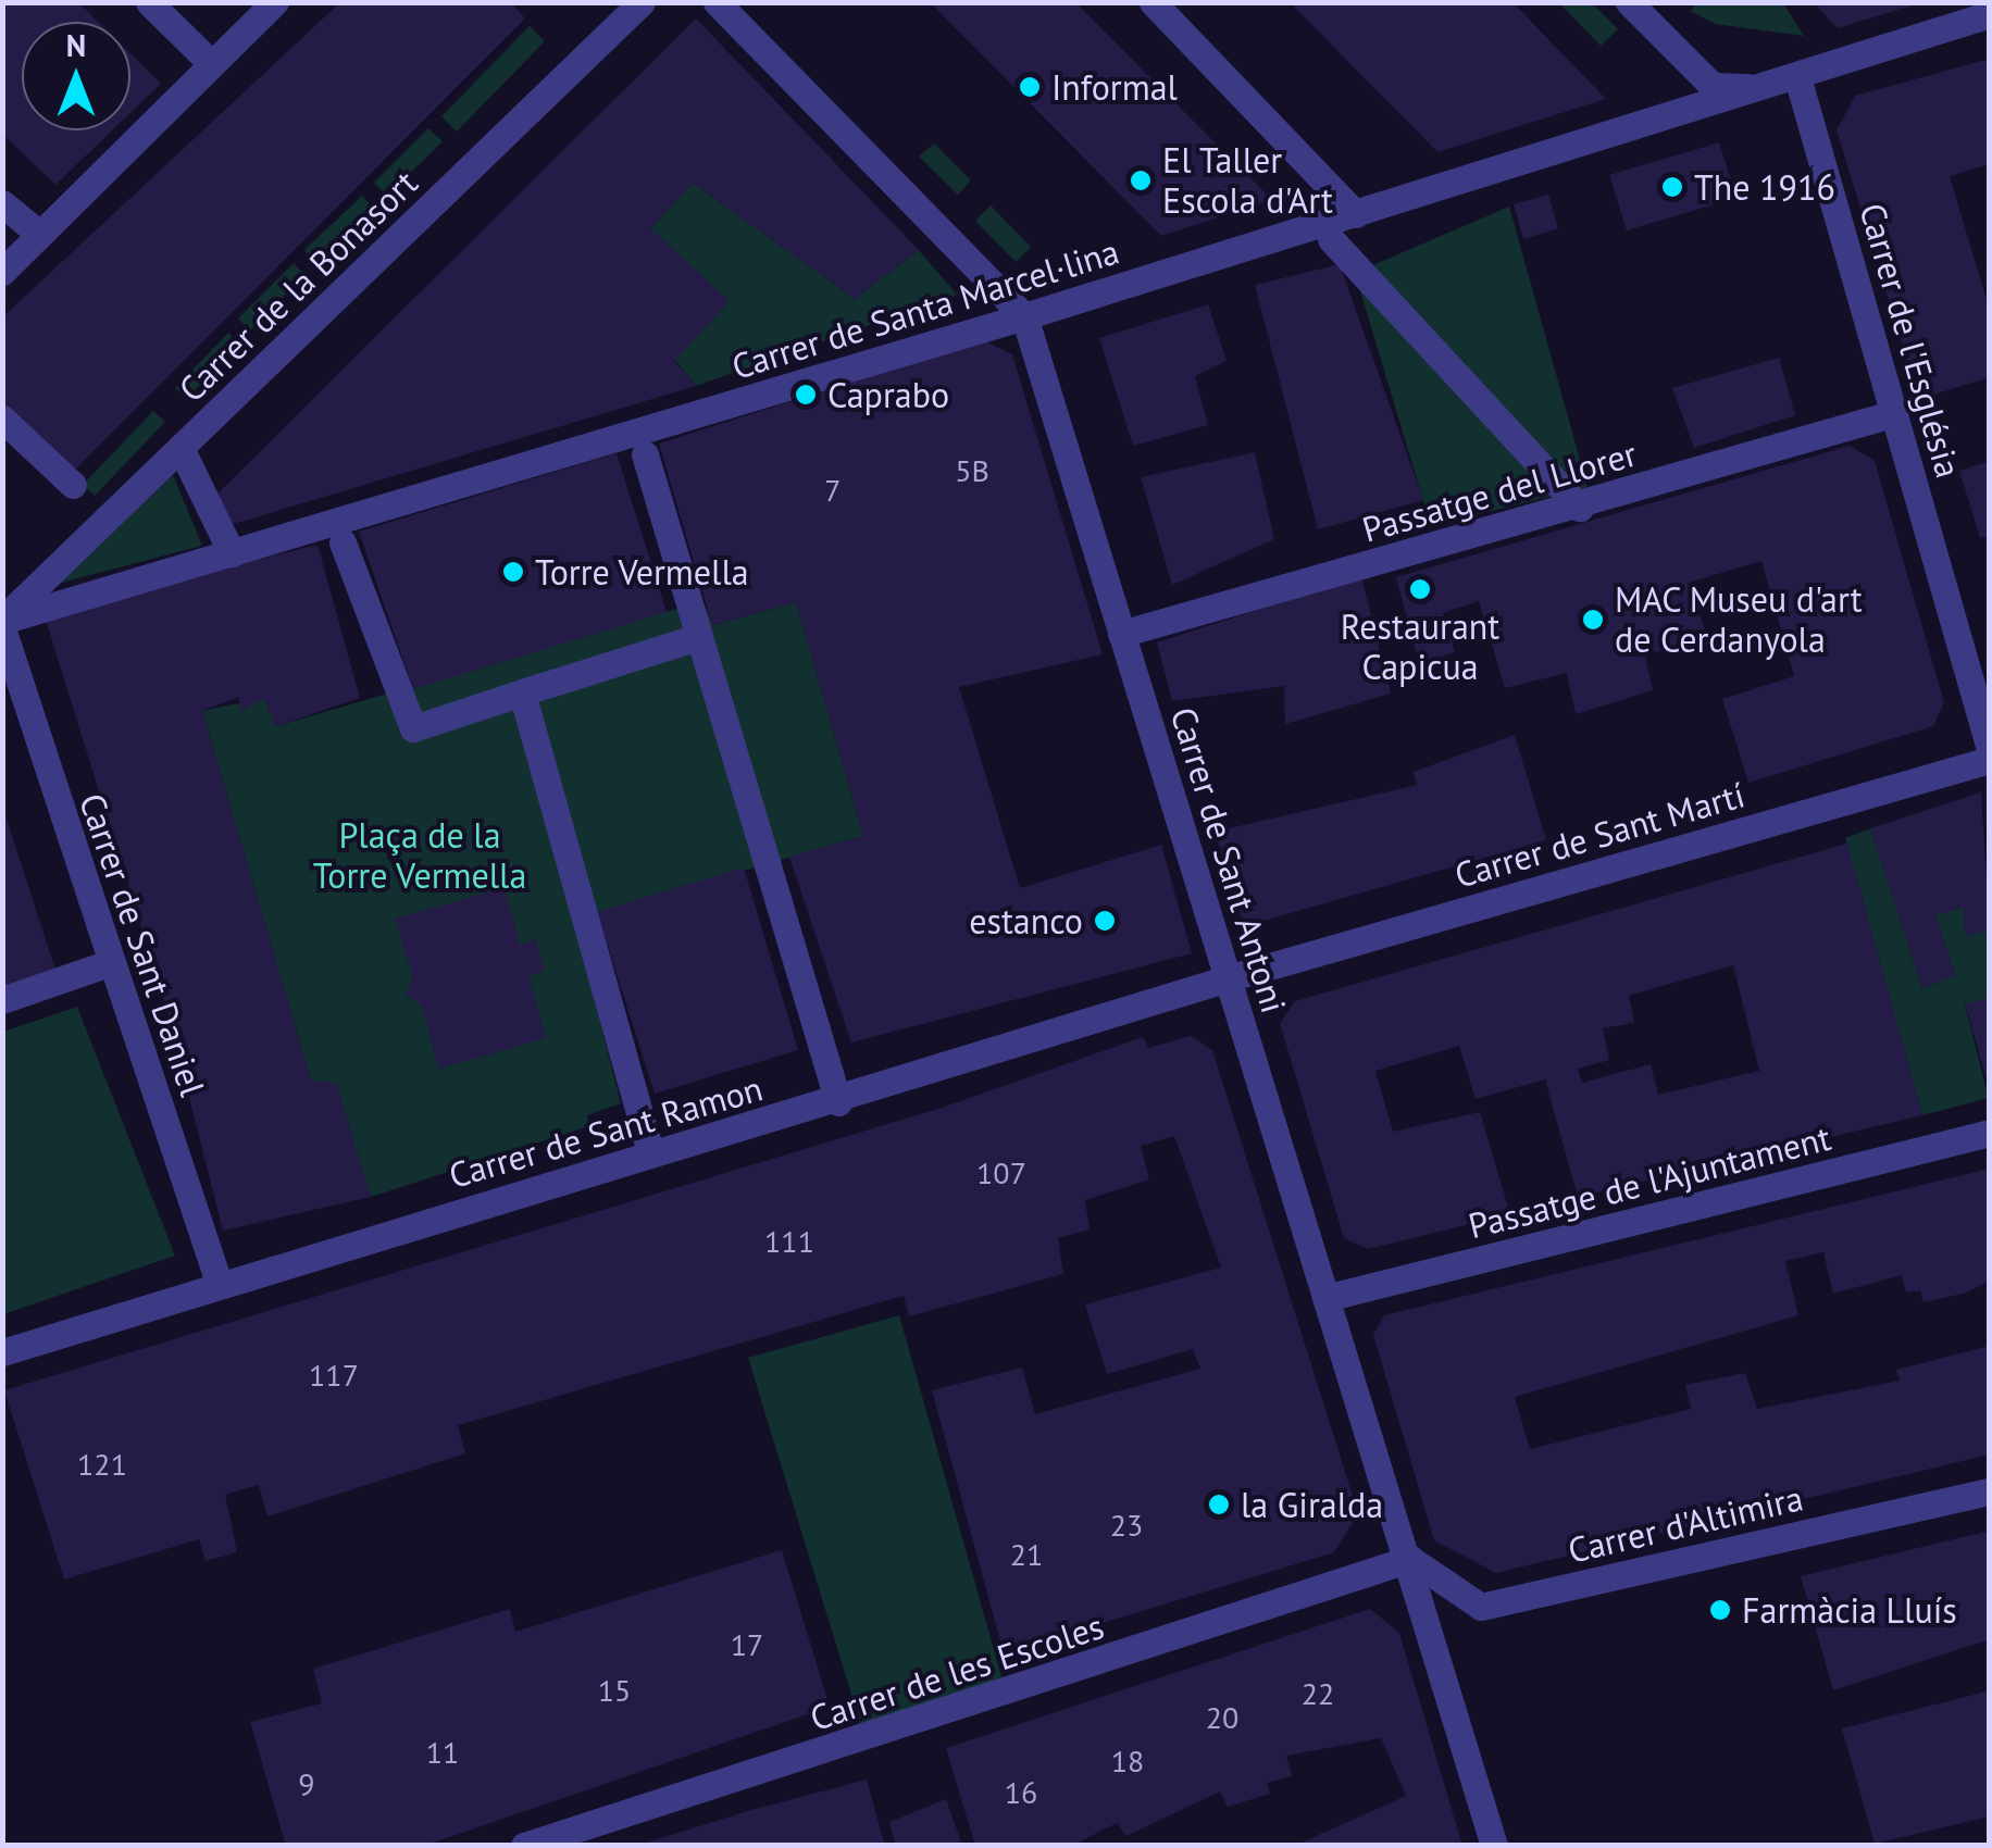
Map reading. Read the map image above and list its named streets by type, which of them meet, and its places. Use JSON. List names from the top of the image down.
{
  "streets": {
    "street": [
      "Carrer de la Bonasort",
      "Carrer de Santa Marcel·lina",
      "Carrer de l'Església",
      "Passatge del Llorer",
      "Carrer de Sant Martí",
      "Carrer de Sant Antoni",
      "Carrer de Sant Daniel",
      "Carrer de Sant Ramon",
      "Passatge de l'Ajuntament",
      "Carrer d'Altimira",
      "Carrer de les Escoles"
    ]
  },
  "crossings": [
    ["Carrer de la Bonasort", "Carrer de Santa Marcel·lina"],
    ["Carrer de Santa Marcel·lina", "Carrer de l'Església"],
    ["Carrer de Santa Marcel·lina", "Carrer de Sant Antoni"],
    ["Carrer de l'Església", "Passatge del Llorer"],
    ["Passatge del Llorer", "Carrer de Sant Antoni"],
    ["Carrer de Sant Martí", "Carrer de Sant Antoni"],
    ["Carrer de Sant Martí", "Carrer de Sant Ramon"],
    ["Carrer de Sant Antoni", "Carrer de Sant Ramon"],
    ["Carrer de Sant Antoni", "Passatge de l'Ajuntament"],
    ["Carrer de Sant Antoni", "Carrer d'Altimira"],
    ["Carrer de Sant Antoni", "Carrer de les Escoles"],
    ["Carrer de Sant Daniel", "Carrer de Sant Ramon"],
    ["Carrer d'Altimira", "Carrer de les Escoles"]
  ],
  "parks": ["Plaça de la Torre Vermella"],
  "places": [
    "Informal",
    "El Taller Escola d'Art",
    "The 1916",
    "Caprabo",
    "Torre Vermella",
    "Restaurant Capicua",
    "MAC Museu d'art de Cerdanyola",
    "estanco",
    "la Giralda",
    "Farmàcia Lluís"
  ],
  "house_numbers": [
    "5B",
    "7",
    "107",
    "111",
    "117",
    "121",
    "23",
    "21",
    "17",
    "15",
    "22",
    "20",
    "11",
    "18",
    "9",
    "16"
  ],
  "north": "top"
}
